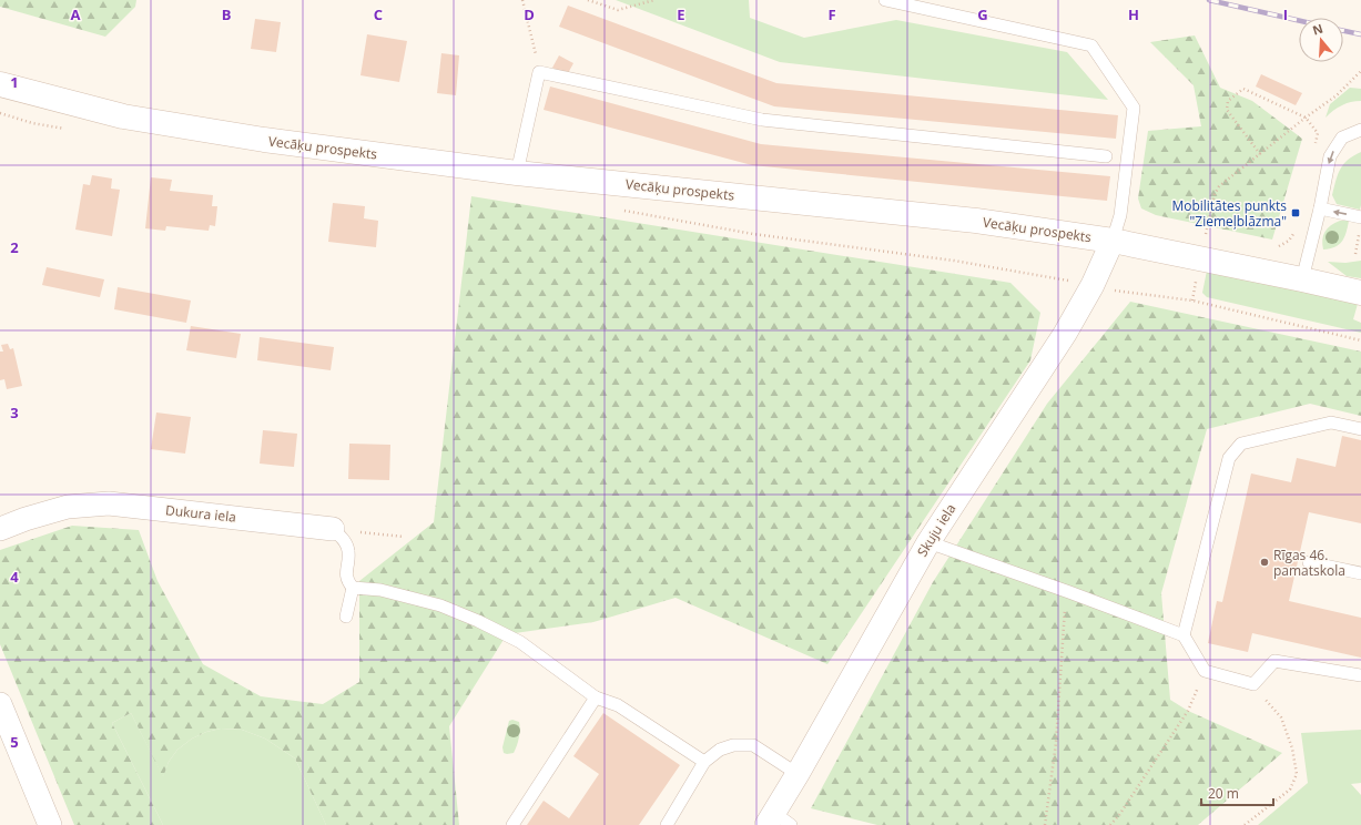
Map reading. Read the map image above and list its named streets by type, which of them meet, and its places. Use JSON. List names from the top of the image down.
{
  "streets": {
    "main road": ["Vecāķu prospekts"],
    "street": ["Dukura iela", "Skuju iela"]
  },
  "crossings": [
    ["Vecāķu prospekts", "Skuju iela"]
  ],
  "places": {
    "transit": ["Mobilitātes punkts \"Ziemeļblāzma\""],
    "other": ["Rīgas 46. pamatskola"]
  },
  "scale_bar": "20 m",
  "north": "top",
  "grid": {
    "columns": [
      "A",
      "B",
      "C",
      "D",
      "E",
      "F",
      "G",
      "H",
      "I"
    ],
    "rows": [
      "1",
      "2",
      "3",
      "4",
      "5"
    ]
  }
}
